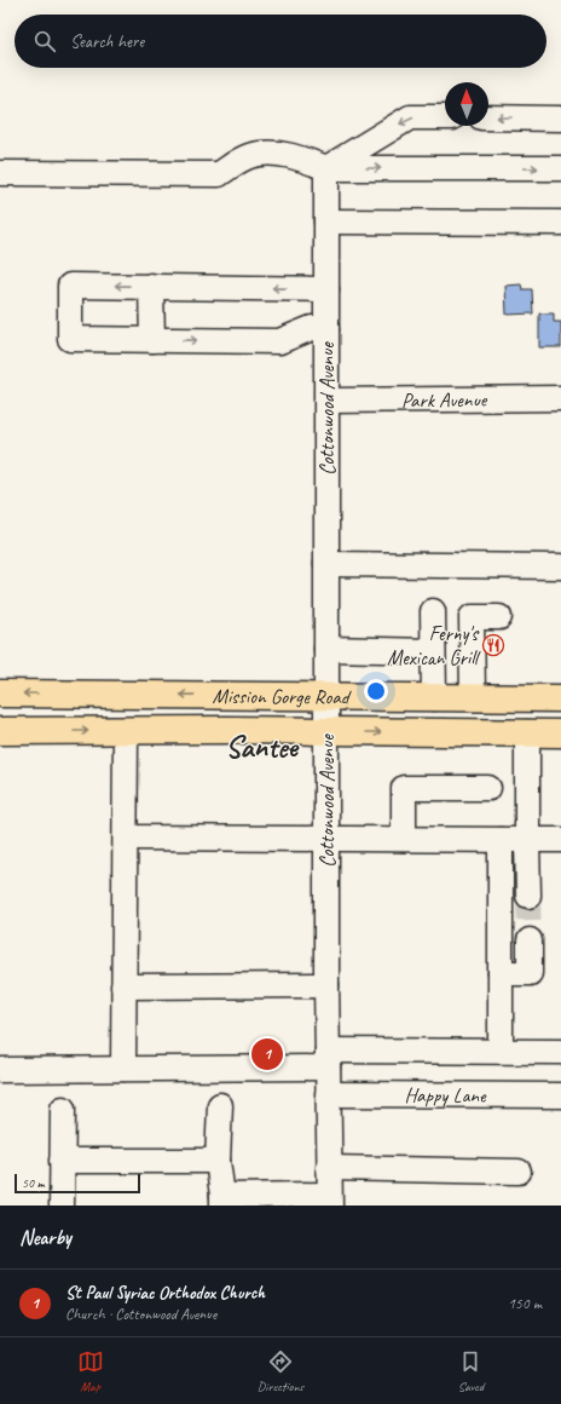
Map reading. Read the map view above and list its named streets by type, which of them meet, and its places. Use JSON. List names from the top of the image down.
{
  "streets": {
    "main road": ["Mission Gorge Road"],
    "street": ["Park Avenue", "Cottonwood Avenue", "Happy Lane"]
  },
  "crossings": [
    ["Park Avenue", "Cottonwood Avenue"],
    ["Cottonwood Avenue", "Mission Gorge Road"],
    ["Cottonwood Avenue", "Happy Lane"]
  ],
  "districts": ["Santee"],
  "places": {
    "restaurant": ["Ferny's Mexican Grill"]
  },
  "scale_bar": "50 m",
  "north": "top",
  "page": {
    "search": "Search here",
    "pins": "1",
    "scale": "50 m",
    "heading": "Nearby",
    "list": [
      {
        "mark": "1",
        "name": "St Paul Syriac Orthodox Church",
        "note": "Church · Cottonwood Avenue",
        "value": "150 m"
      }
    ],
    "nav": ["Map", "Directions", "Saved"]
  }
}
